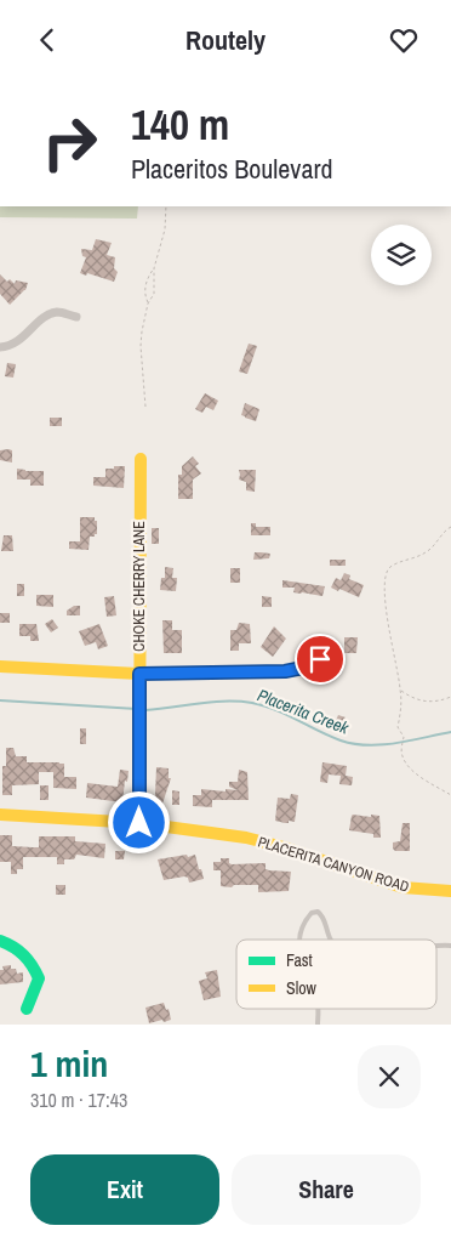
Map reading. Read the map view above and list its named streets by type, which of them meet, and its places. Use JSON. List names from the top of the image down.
{
  "streets": {
    "street": ["CHOKE CHERRY LANE", "PLACERITA CANYON ROAD"]
  },
  "crossings": [
    ["CHOKE CHERRY LANE", "PLACERITA CANYON ROAD"]
  ],
  "water": ["Placerita Creek"],
  "legend": ["Fast", "Slow"],
  "page": {
    "header": "Routely",
    "turn": ["140 m", "Placeritos Boulevard"],
    "heading": ["1 min", "310 m · 17:43"],
    "buttons": ["Exit", "Share"]
  }
}
